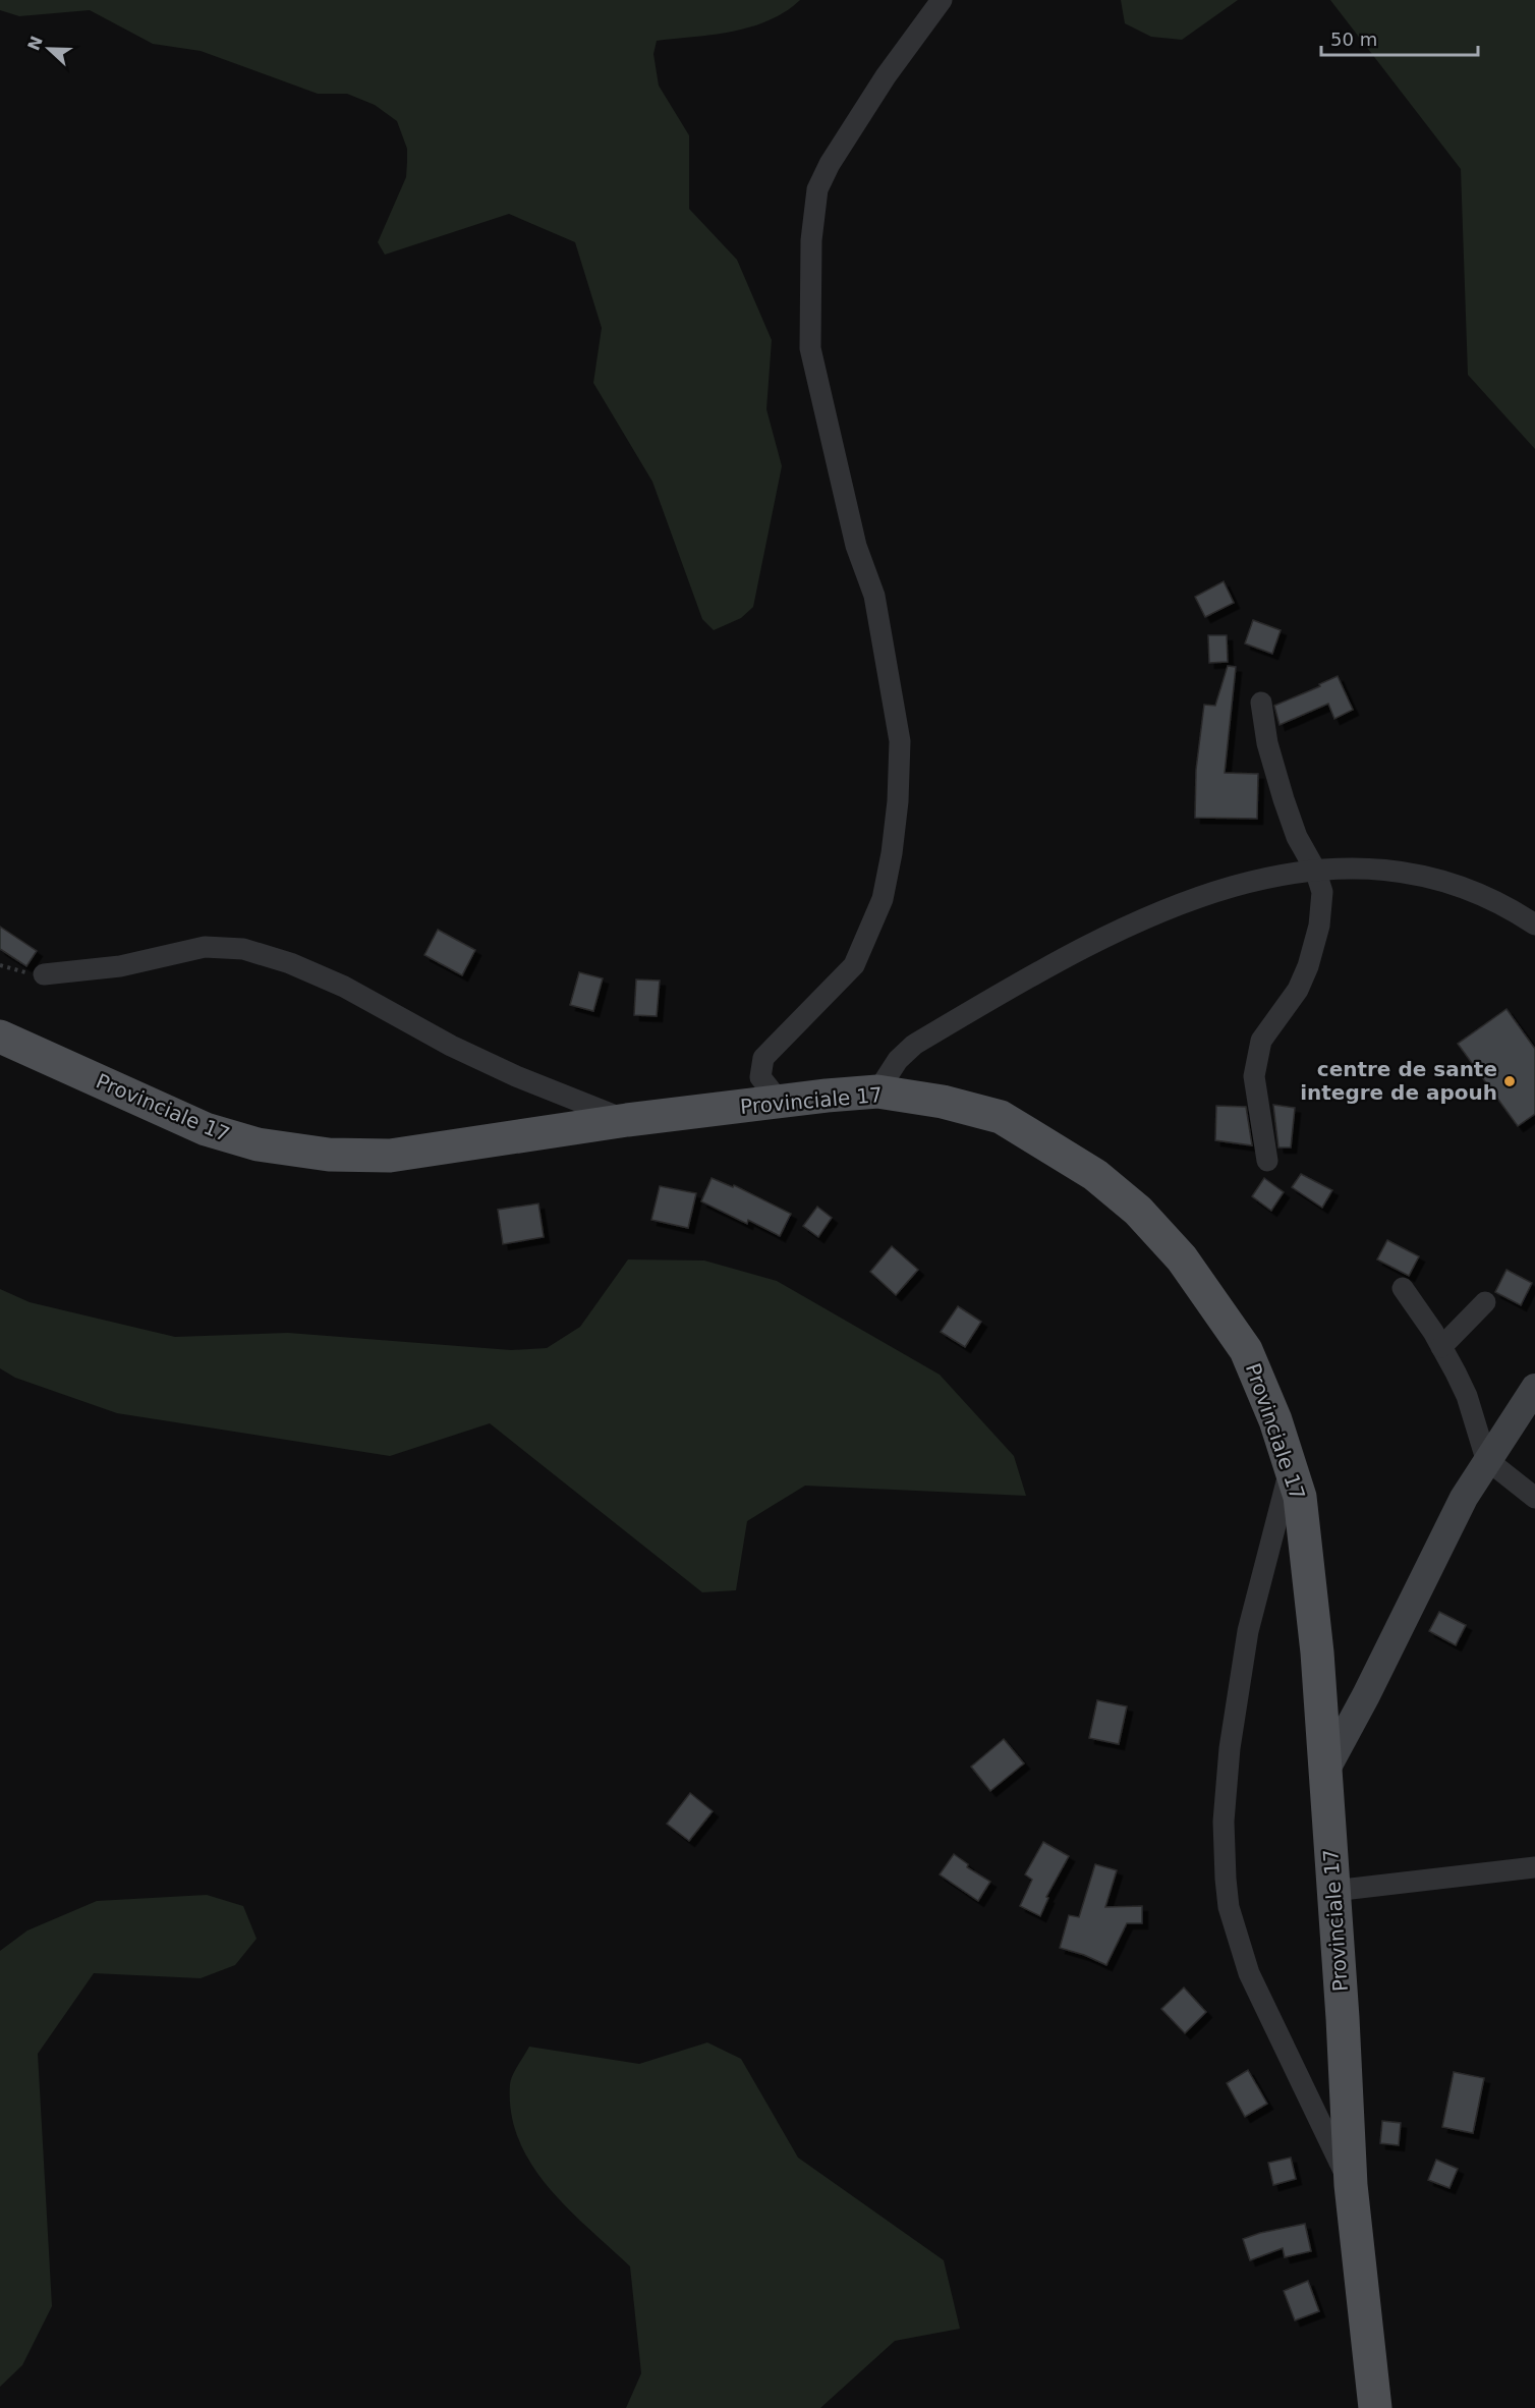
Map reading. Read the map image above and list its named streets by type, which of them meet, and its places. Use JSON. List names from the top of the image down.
{
  "streets": {
    "main road": ["Provinciale 17"]
  },
  "places": ["centre de sante integre de apouh"],
  "scale_bar": "50 m",
  "north": "left"
}
